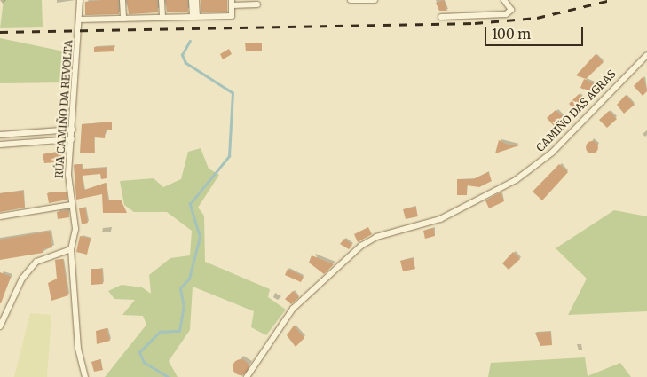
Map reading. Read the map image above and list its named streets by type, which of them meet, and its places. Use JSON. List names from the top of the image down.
{
  "streets": {
    "street": ["RÚA CAMIÑO DA REVOLTA", "CAMIÑO DAS AGRAS"]
  },
  "scale_bar": "100 m"
}
